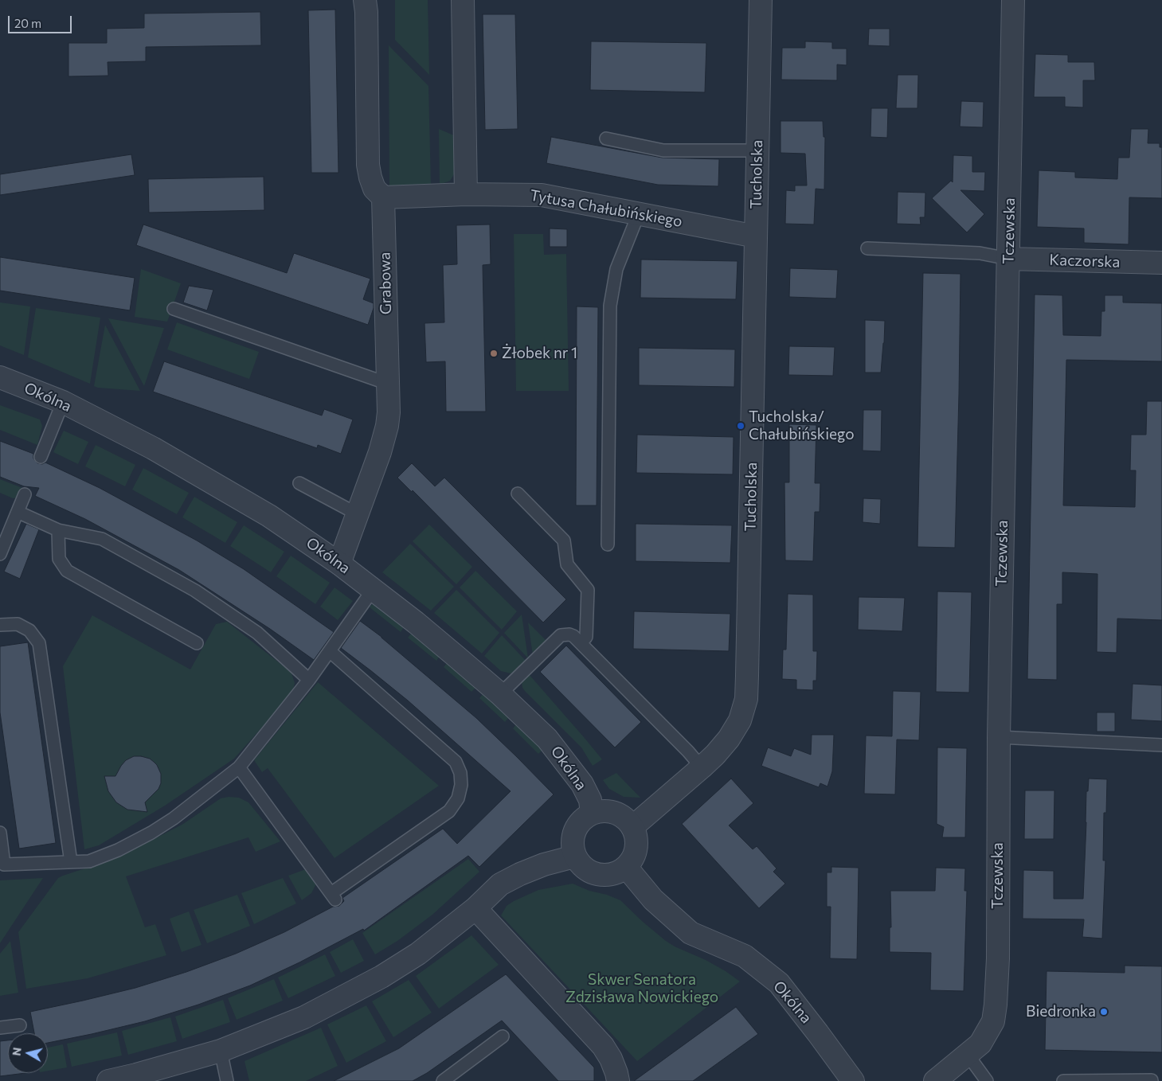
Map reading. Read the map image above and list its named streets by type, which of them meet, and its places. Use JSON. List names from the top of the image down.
{
  "streets": {
    "street": [
      "Tucholska",
      "Tytusa Chałubińskiego",
      "Tczewska",
      "Kaczorska",
      "Grabowa",
      "Okólna"
    ]
  },
  "crossings": [
    ["Tucholska", "Tytusa Chałubińskiego"],
    ["Tucholska", "Okólna"],
    ["Tytusa Chałubińskiego", "Grabowa"],
    ["Tczewska", "Kaczorska"],
    ["Grabowa", "Okólna"]
  ],
  "parks": ["Skwer Senatora Zdzisława Nowickiego"],
  "places": ["Żłobek nr 1", "Tucholska/ Chałubińskiego", "Biedronka"],
  "scale_bar": "20 m",
  "north": "left"
}
